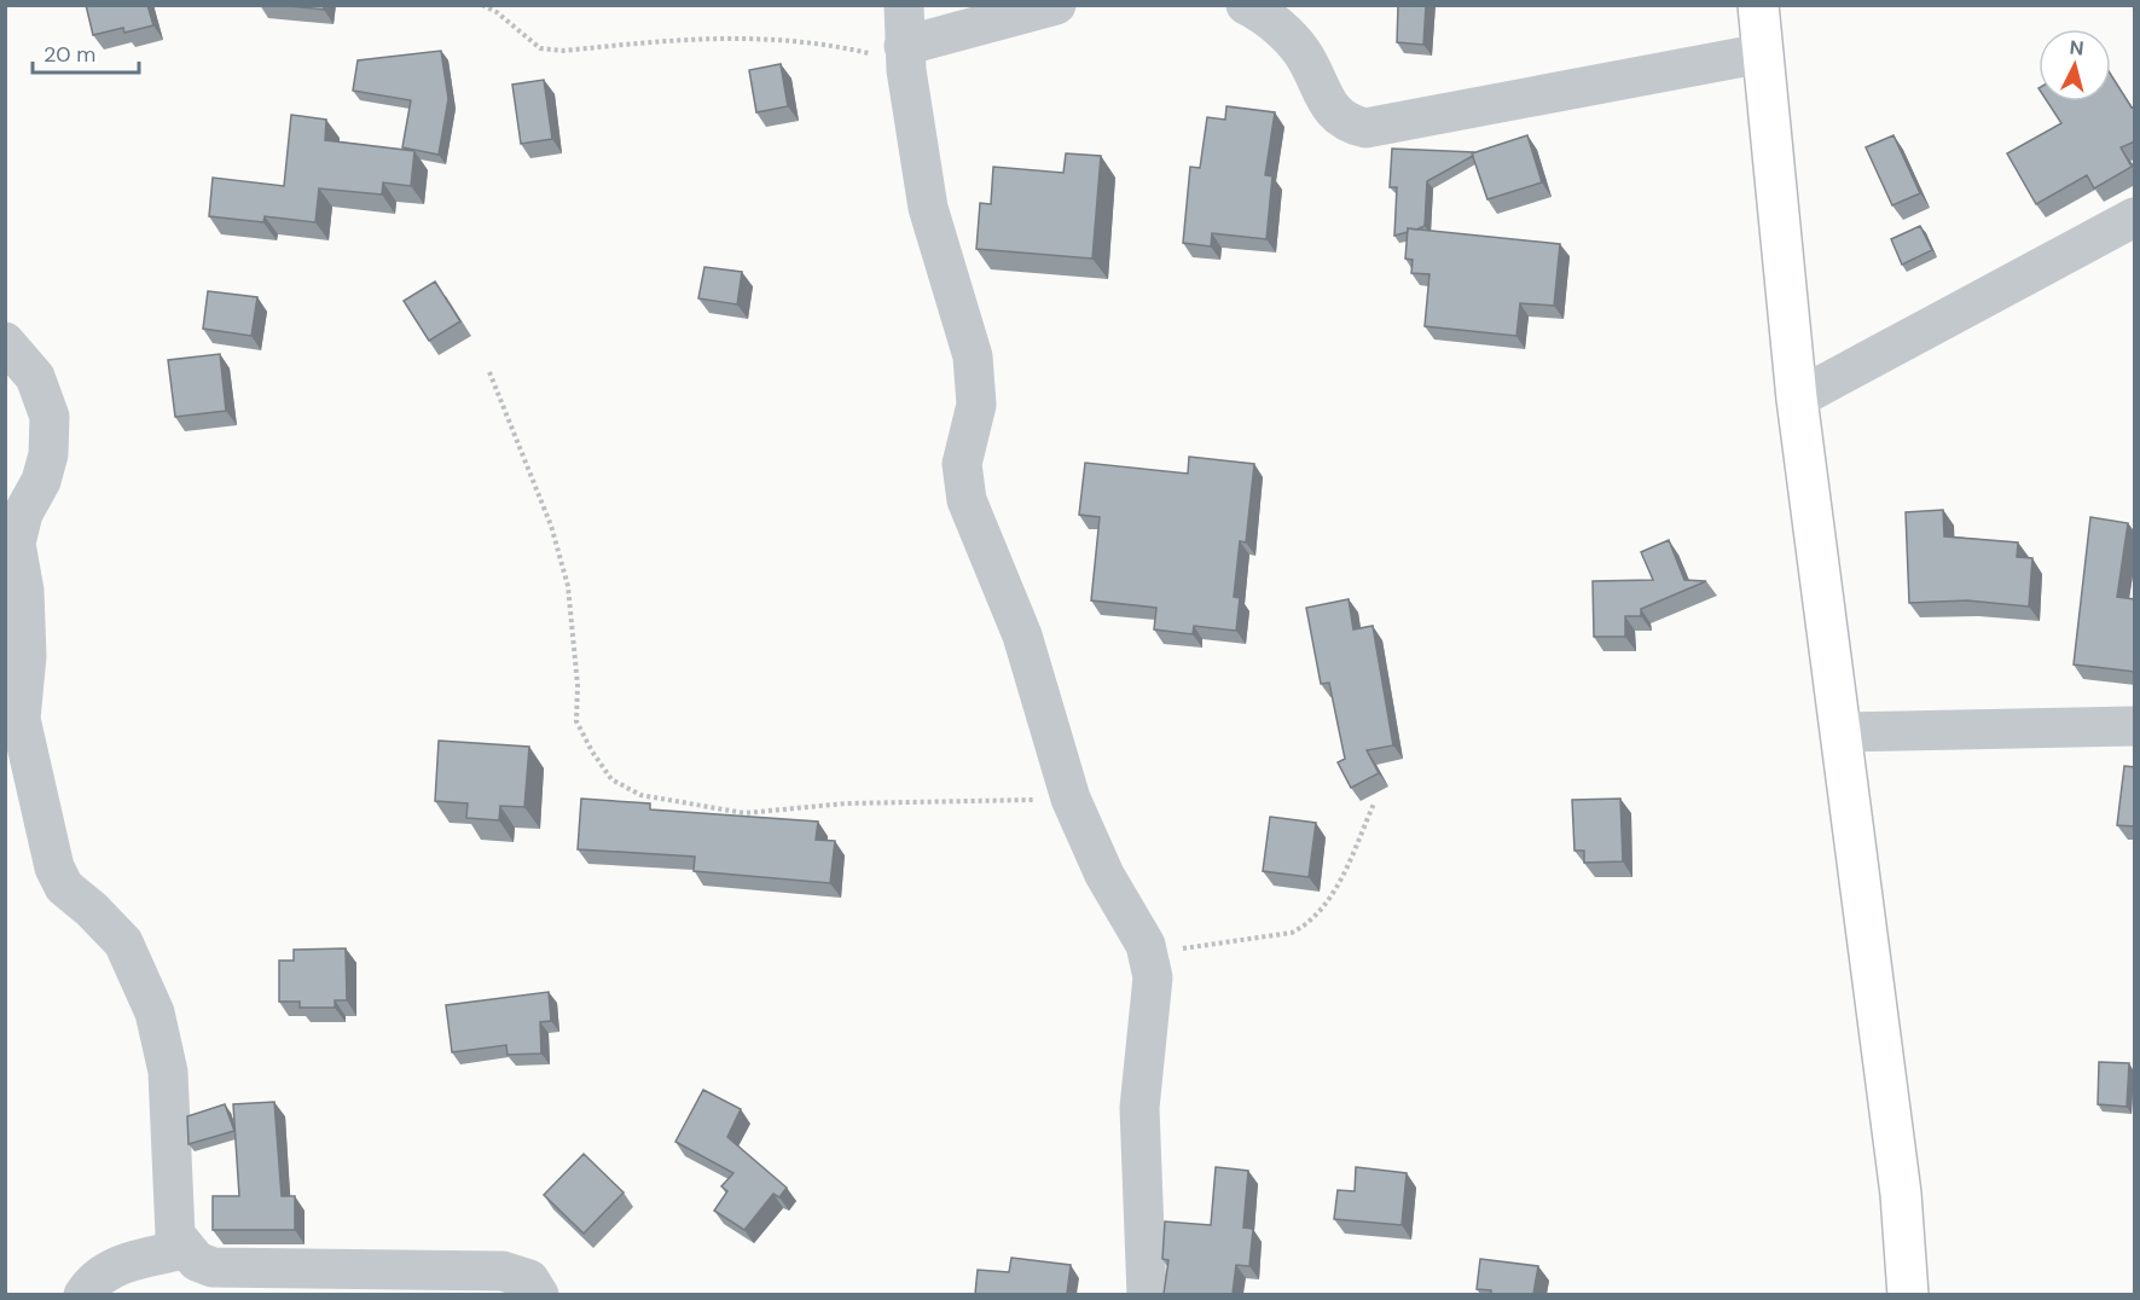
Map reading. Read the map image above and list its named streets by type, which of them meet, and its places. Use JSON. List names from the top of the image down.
{
  "scale_bar": "20 m",
  "north": "top"
}
